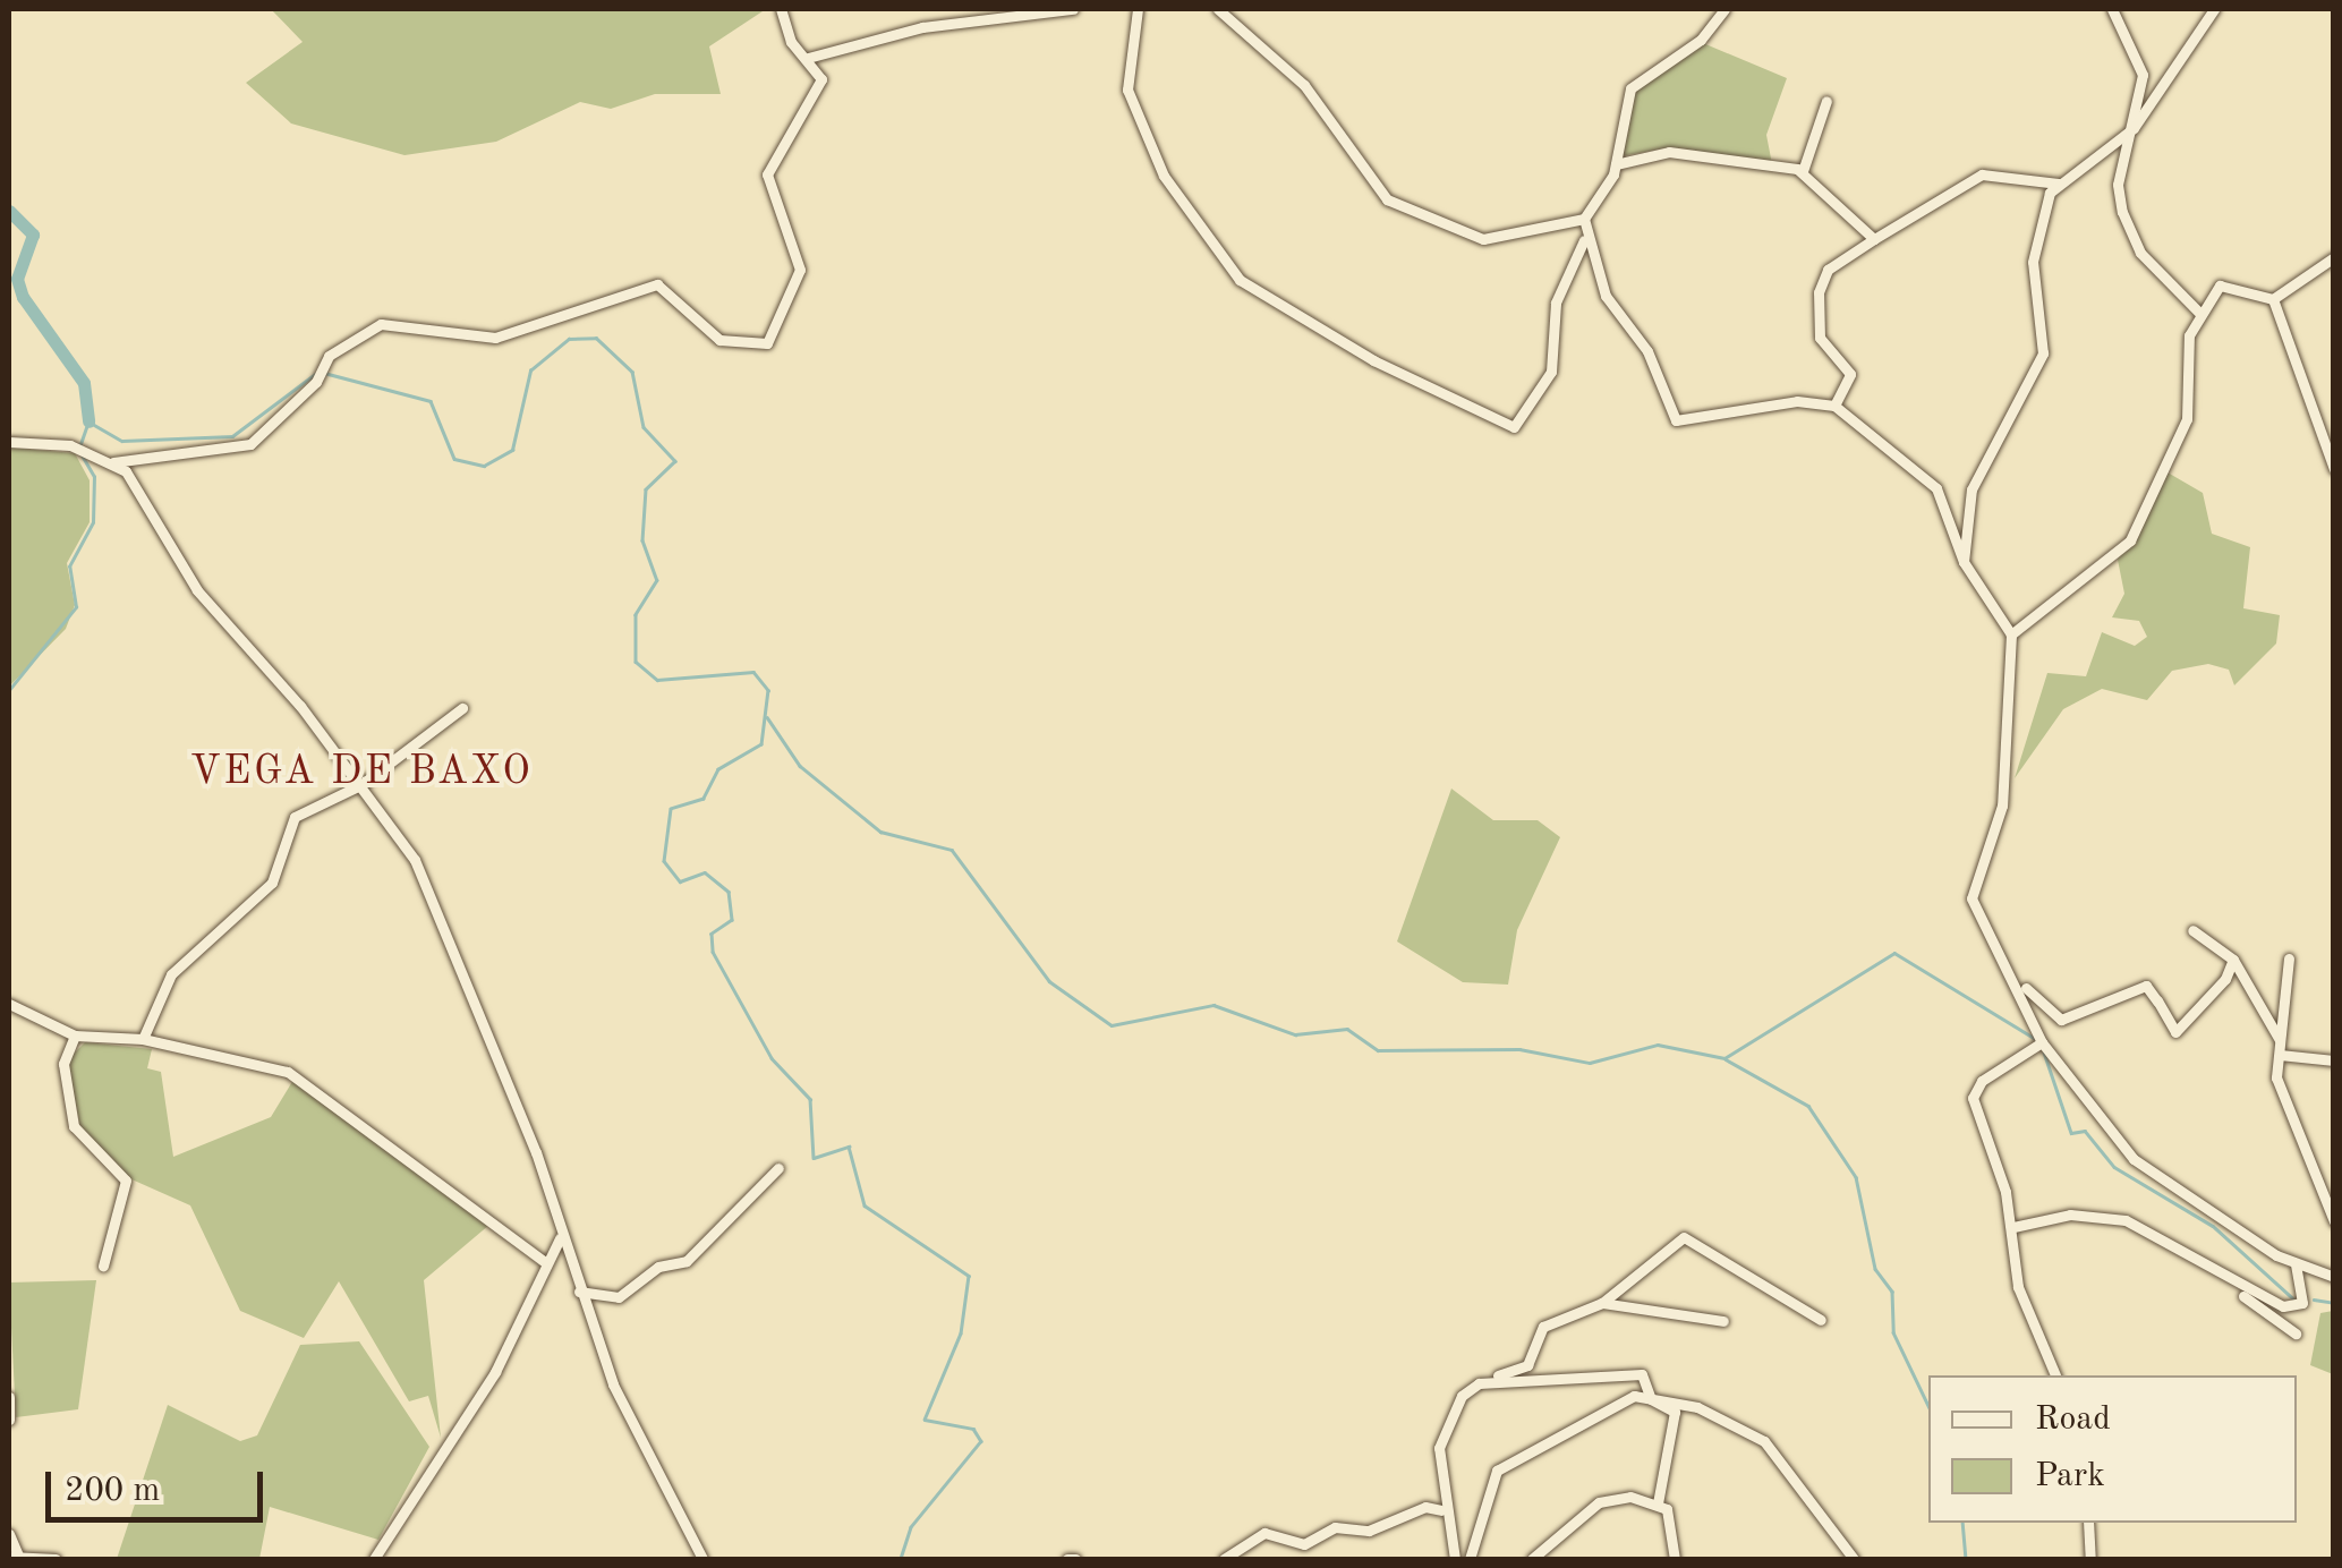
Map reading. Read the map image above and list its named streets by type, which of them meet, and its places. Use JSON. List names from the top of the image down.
{
  "districts": ["VEGA DE BAXO"],
  "legend": ["Road", "Park"],
  "scale_bar": "200 m"
}
